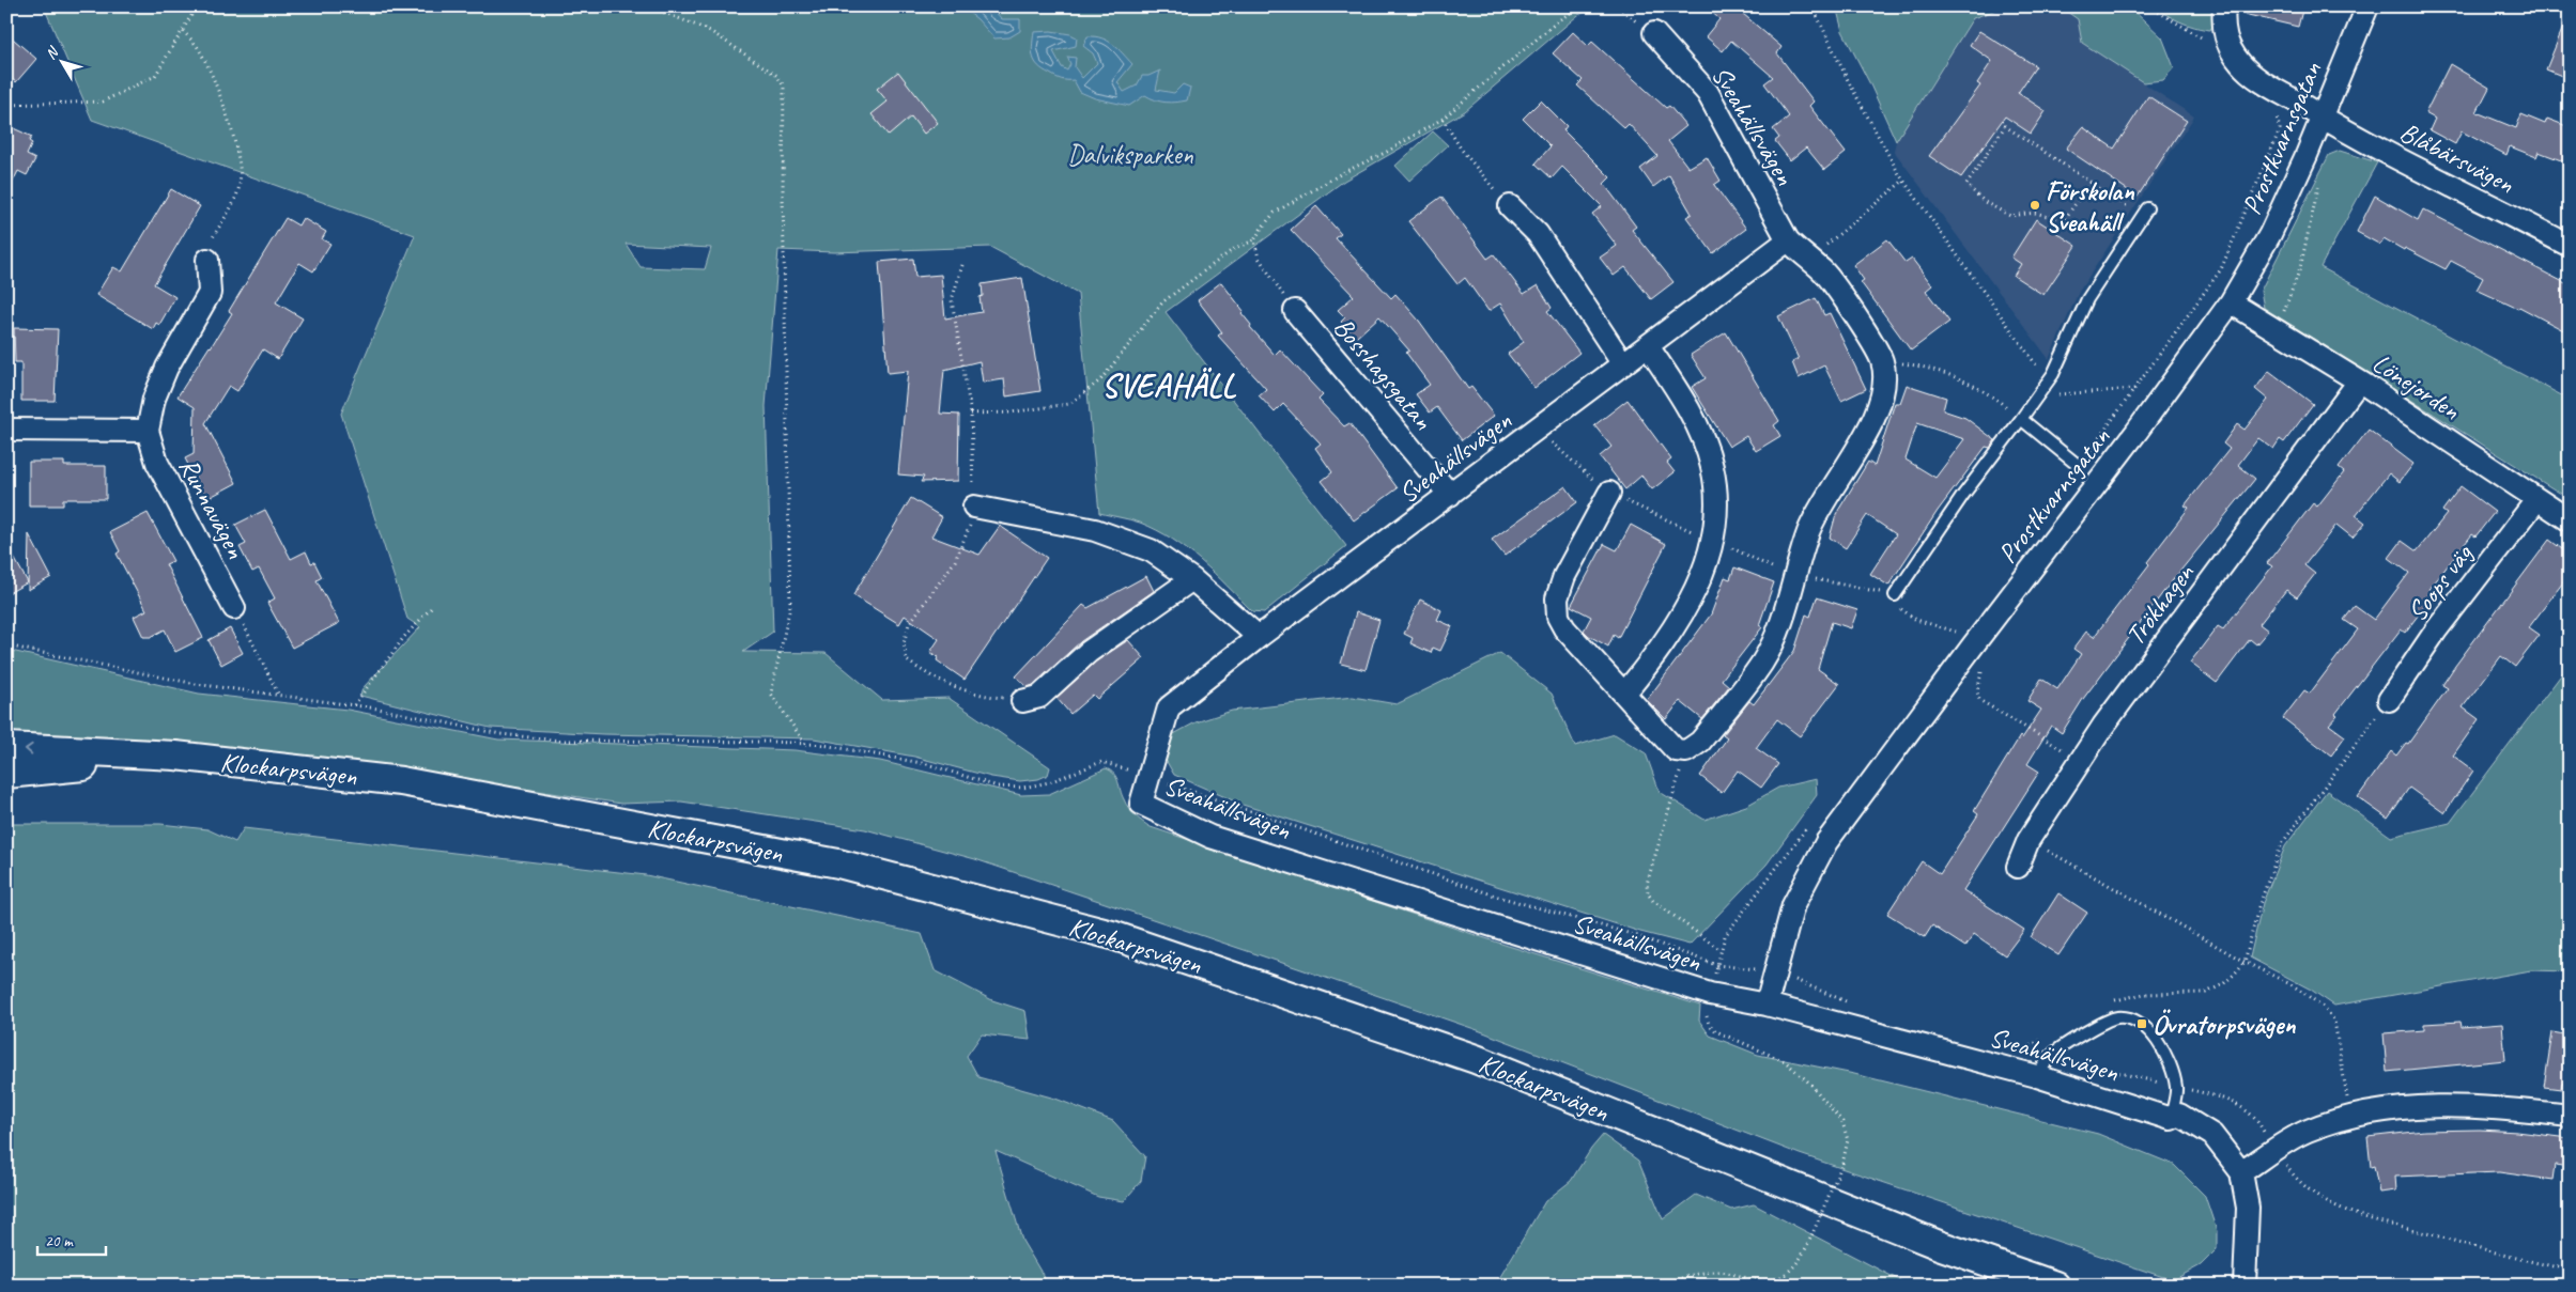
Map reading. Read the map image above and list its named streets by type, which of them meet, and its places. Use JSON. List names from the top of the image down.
{
  "streets": {
    "street": [
      "Sveahällsvägen",
      "Prostkvarnsgatan",
      "Blåbärsvägen",
      "Bosshagsgatan",
      "Lönejorden",
      "Runnavägen",
      "Soops väg",
      "Trökhagen",
      "Klockarpsvägen"
    ]
  },
  "crossings": [
    ["Sveahällsvägen", "Prostkvarnsgatan"],
    ["Sveahällsvägen", "Bosshagsgatan"],
    ["Prostkvarnsgatan", "Blåbärsvägen"],
    ["Prostkvarnsgatan", "Lönejorden"],
    ["Lönejorden", "Soops väg"],
    ["Lönejorden", "Trökhagen"]
  ],
  "districts": ["SVEAHÄLL"],
  "parks": ["Dalviksparken"],
  "places": {
    "other": ["Förskolan Sveahäll"],
    "transit": ["Övratorpsvägen"]
  },
  "scale_bar": "20 m",
  "north": "top left"
}
